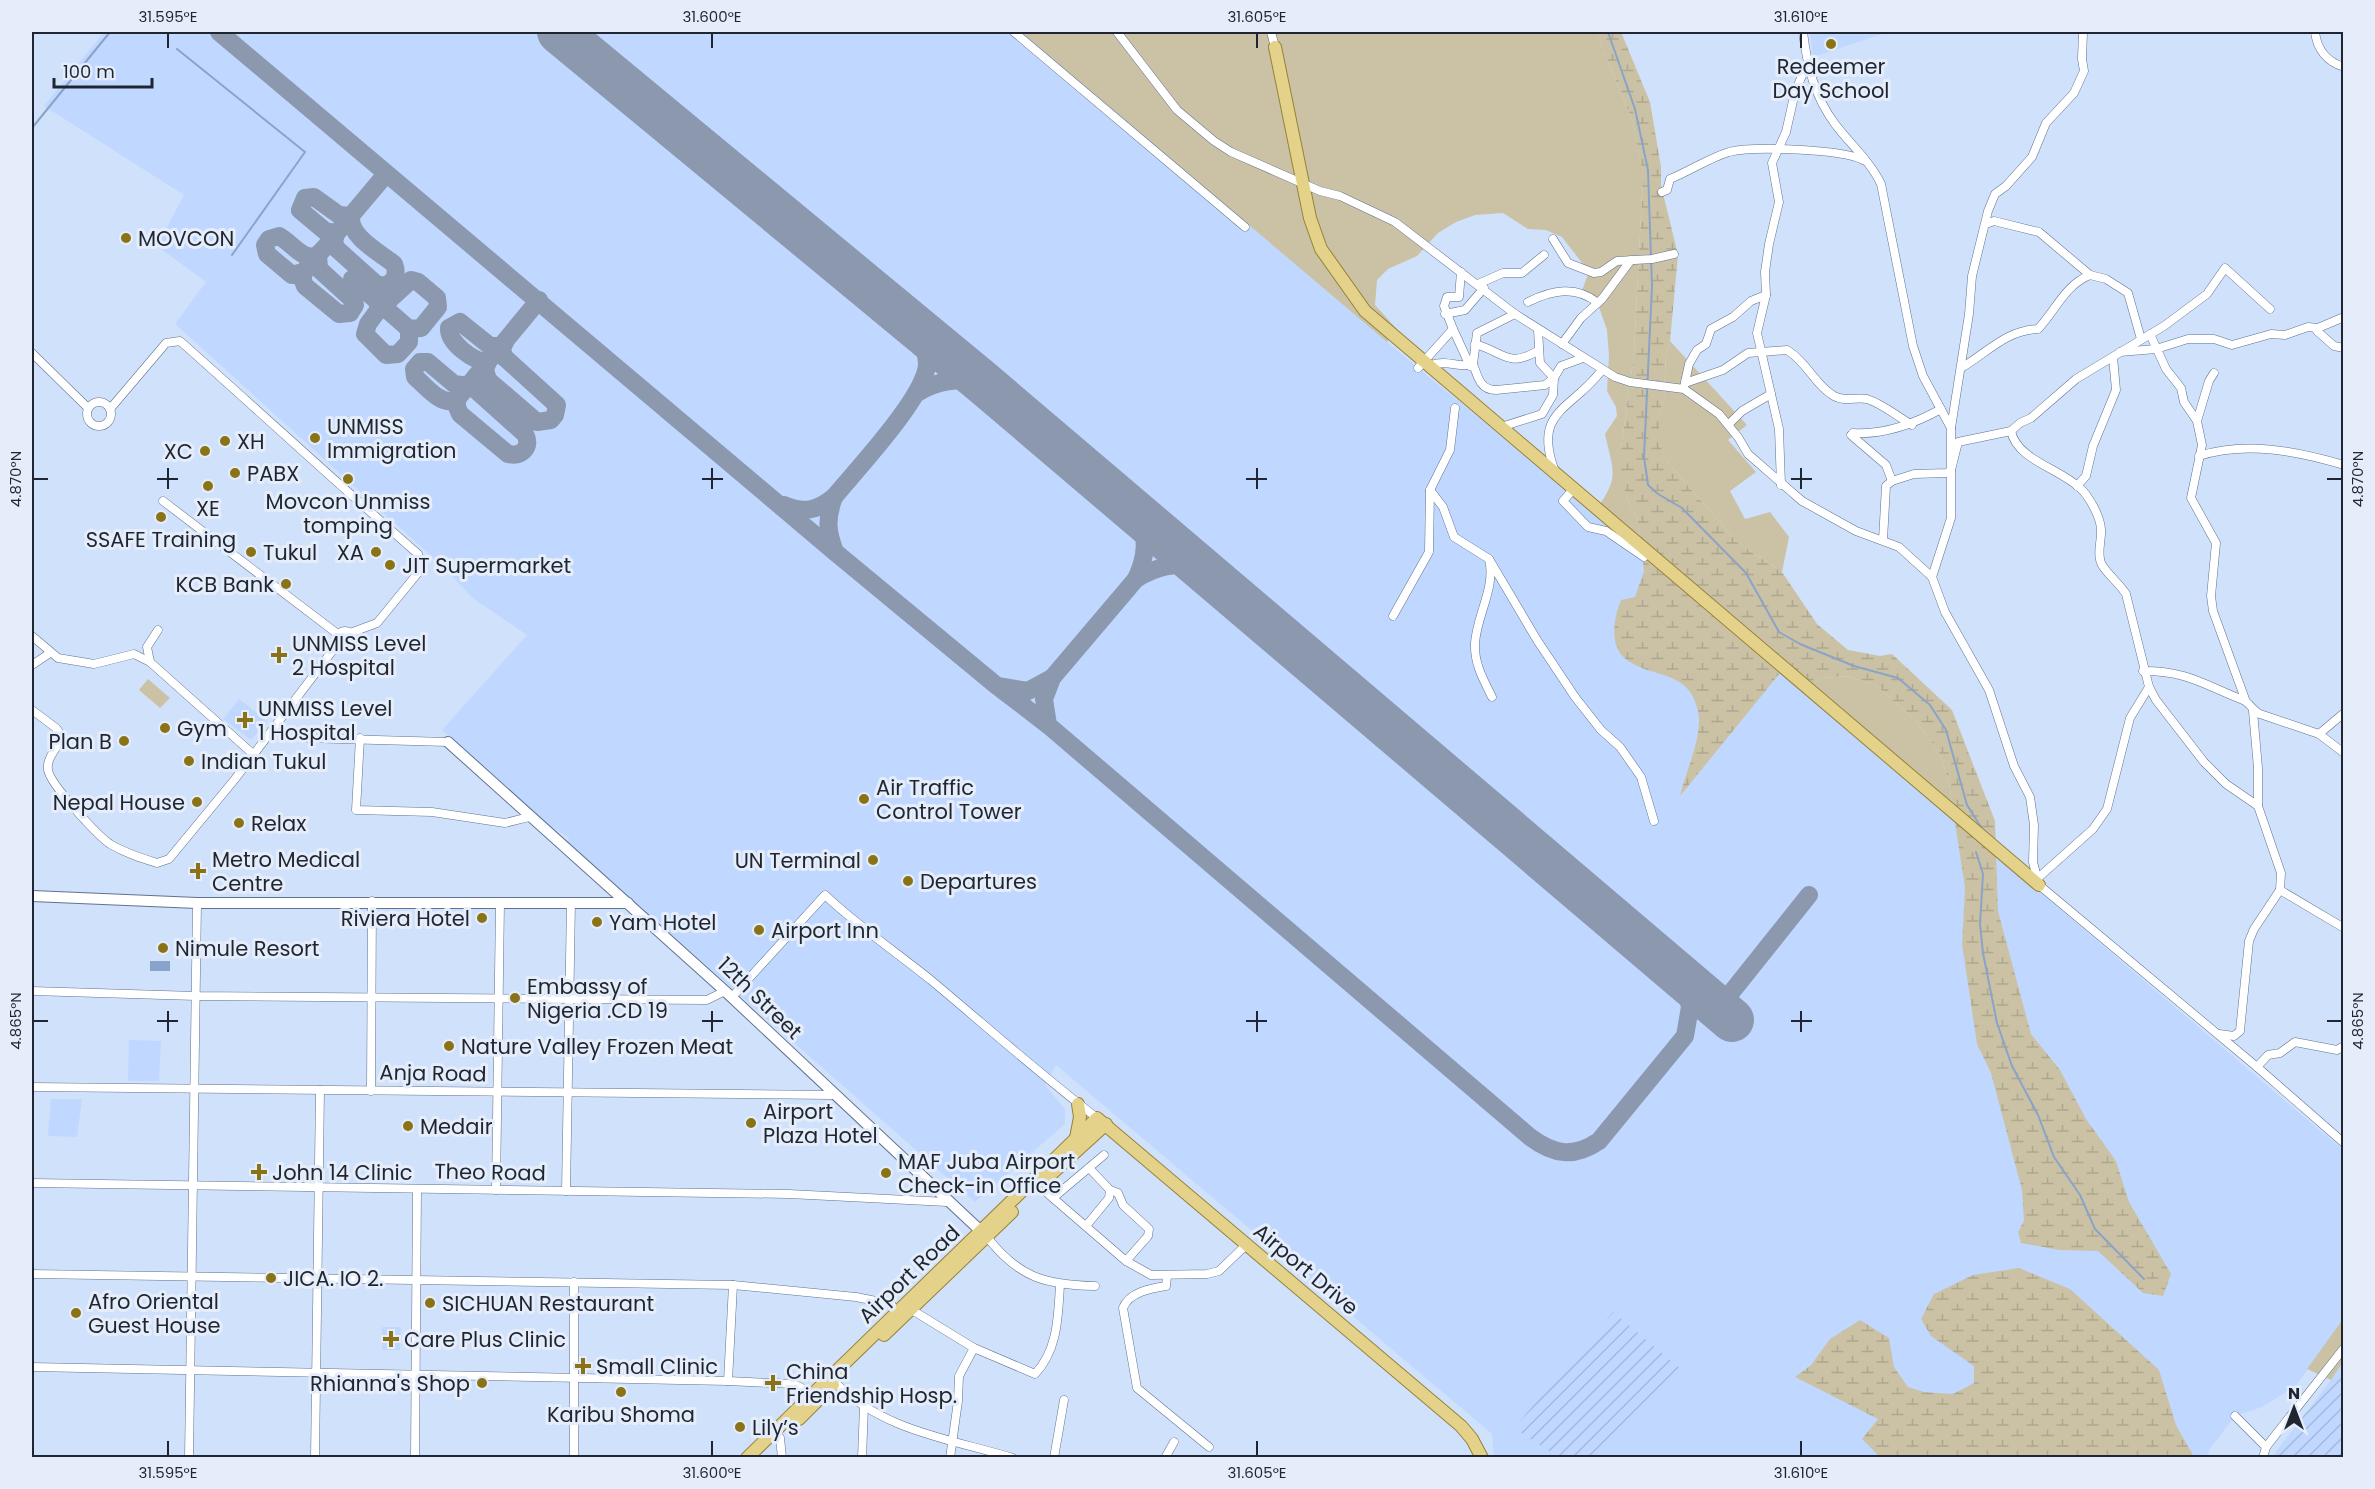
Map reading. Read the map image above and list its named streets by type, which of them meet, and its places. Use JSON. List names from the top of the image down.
{
  "streets": {
    "main road": ["Airport Drive", "Airport Road"],
    "street": ["12th Street", "Anja Road", "Theo Road"]
  },
  "crossings": [
    ["12th Street", "Anja Road"],
    ["12th Street", "Theo Road"],
    ["12th Street", "Airport Road"],
    ["Airport Drive", "Airport Road"]
  ],
  "places": {
    "other": [
      "Redeemer Day School",
      "MOVCON",
      "UNMISS Immigration",
      "XH",
      "XC",
      "PABX",
      "Movcon Unmiss tomping",
      "XE",
      "SSAFE Training",
      "Tukul",
      "XA",
      "JIT Supermarket",
      "KCB Bank",
      "Gym",
      "Plan B",
      "Indian Tukul",
      "Air Traffic Control Tower",
      "Nepal House",
      "Relax",
      "UN Terminal",
      "Departures",
      "Riviera Hotel",
      "Yam Hotel",
      "Airport Inn",
      "Nimule Resort",
      "Embassy of Nigeria .CD 19",
      "Nature Valley Frozen Meat",
      "Airport Plaza Hotel",
      "Medair",
      "MAF Juba Airport Check-in Office",
      "JICA. IO 2.",
      "SICHUAN Restaurant",
      "Afro Oriental Guest House",
      "Rhianna's Shop",
      "Karibu Shoma",
      "Lily’s"
    ],
    "health": [
      "UNMISS Level 2 Hospital",
      "UNMISS Level 1 Hospital",
      "Metro Medical Centre",
      "John 14 Clinic",
      "Care Plus Clinic",
      "Small Clinic",
      "China Friendship Hosp."
    ]
  },
  "scale_bar": "100 m",
  "north": "top",
  "coordinates": [
    "31.595°E",
    "31.600°E",
    "31.605°E",
    "31.610°E",
    "4.870°N",
    "4.865°N"
  ]
}
